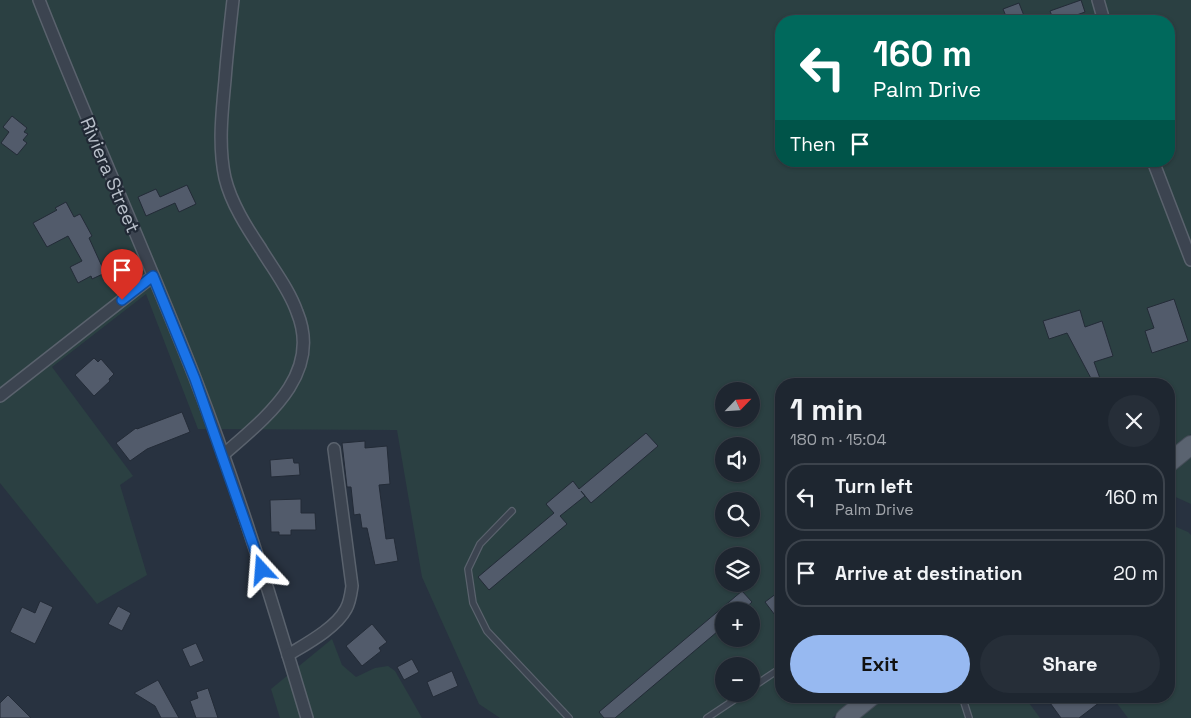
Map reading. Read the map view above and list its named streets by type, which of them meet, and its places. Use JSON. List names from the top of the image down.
{
  "streets": {
    "street": ["Riviera Street"]
  },
  "north": "top right",
  "page": {
    "turn": ["160 m", "Palm Drive"],
    "then": "Then",
    "heading": ["1 min", "180 m · 15:04"],
    "map_buttons": ["+", "−"],
    "list": [
      {
        "name": "Turn left",
        "note": "Palm Drive",
        "value": "160 m"
      },
      {
        "name": "Arrive at destination",
        "value": "20 m"
      }
    ],
    "buttons": ["Exit", "Share"]
  }
}
